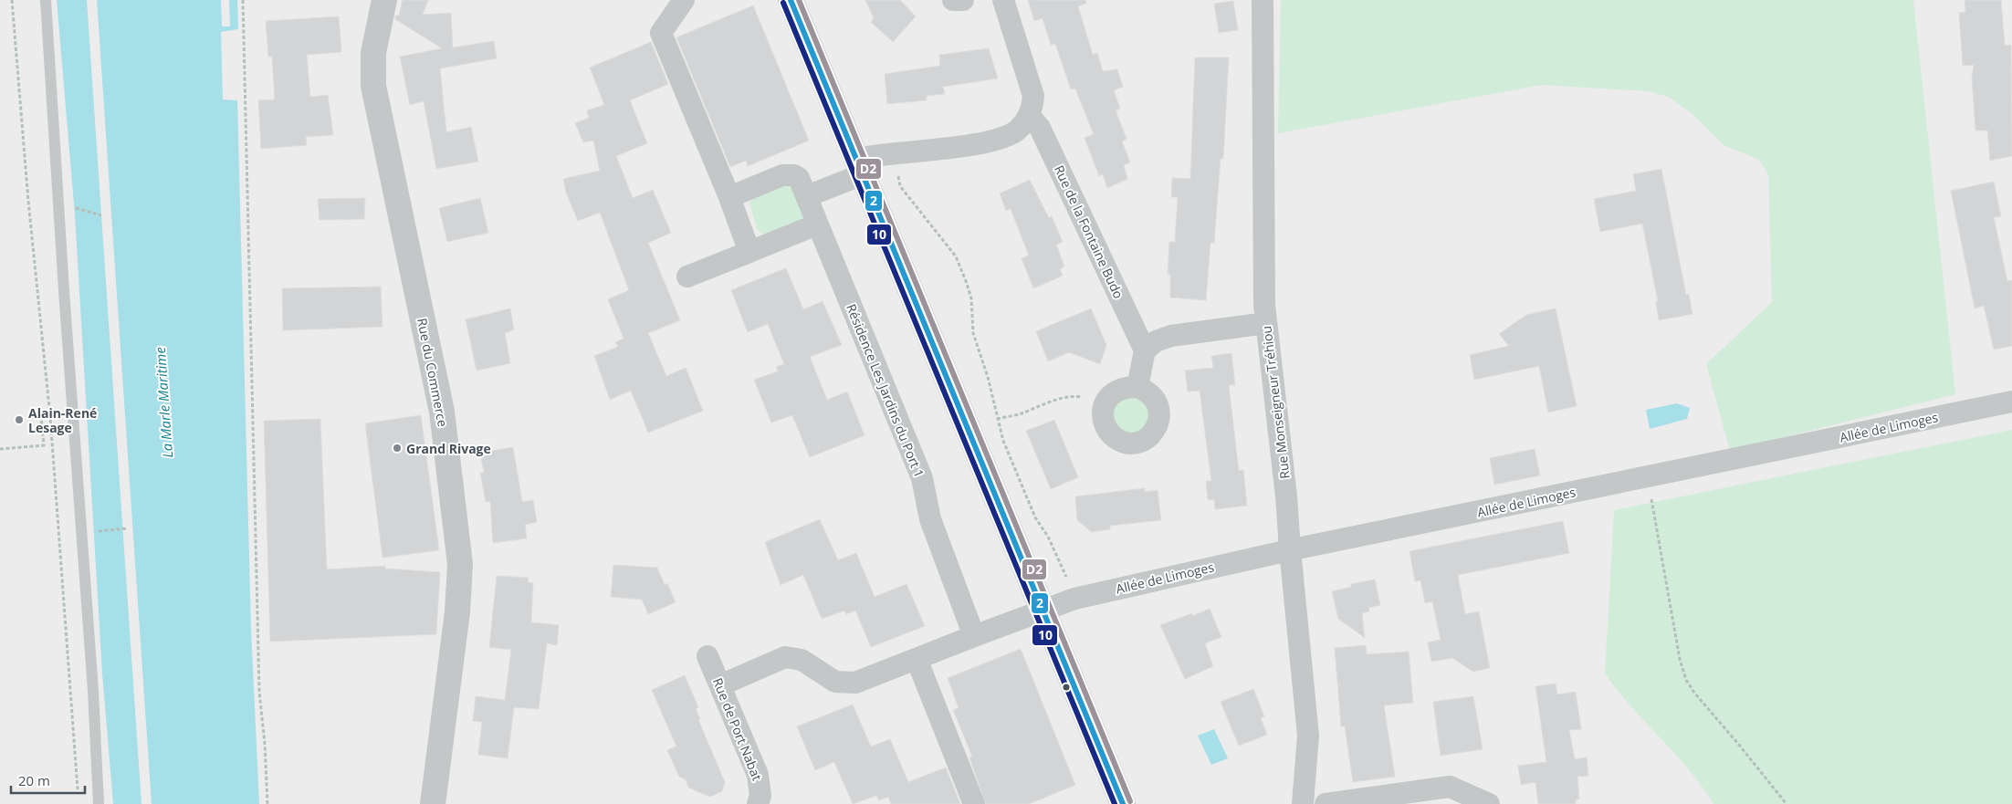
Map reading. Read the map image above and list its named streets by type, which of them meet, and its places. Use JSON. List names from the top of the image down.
{
  "streets": {
    "street": [
      "Rue de la Fontaine Budo",
      "Rue du Commerce",
      "Résidence Les Jardins du Port 1",
      "Rue Monseigneur Tréhiou",
      "Allée de Limoges",
      "Rue de Port Nabat"
    ]
  },
  "crossings": [
    ["Résidence Les Jardins du Port 1", "Allée de Limoges"],
    ["Rue Monseigneur Tréhiou", "Allée de Limoges"],
    ["Allée de Limoges", "Rue de Port Nabat"]
  ],
  "water": ["La Marle Maritime"],
  "places": ["Alain-René Lesage", "Grand Rivage"],
  "lines": ["transit line 2", "transit line D2", "transit line 10"],
  "scale_bar": "20 m"
}
